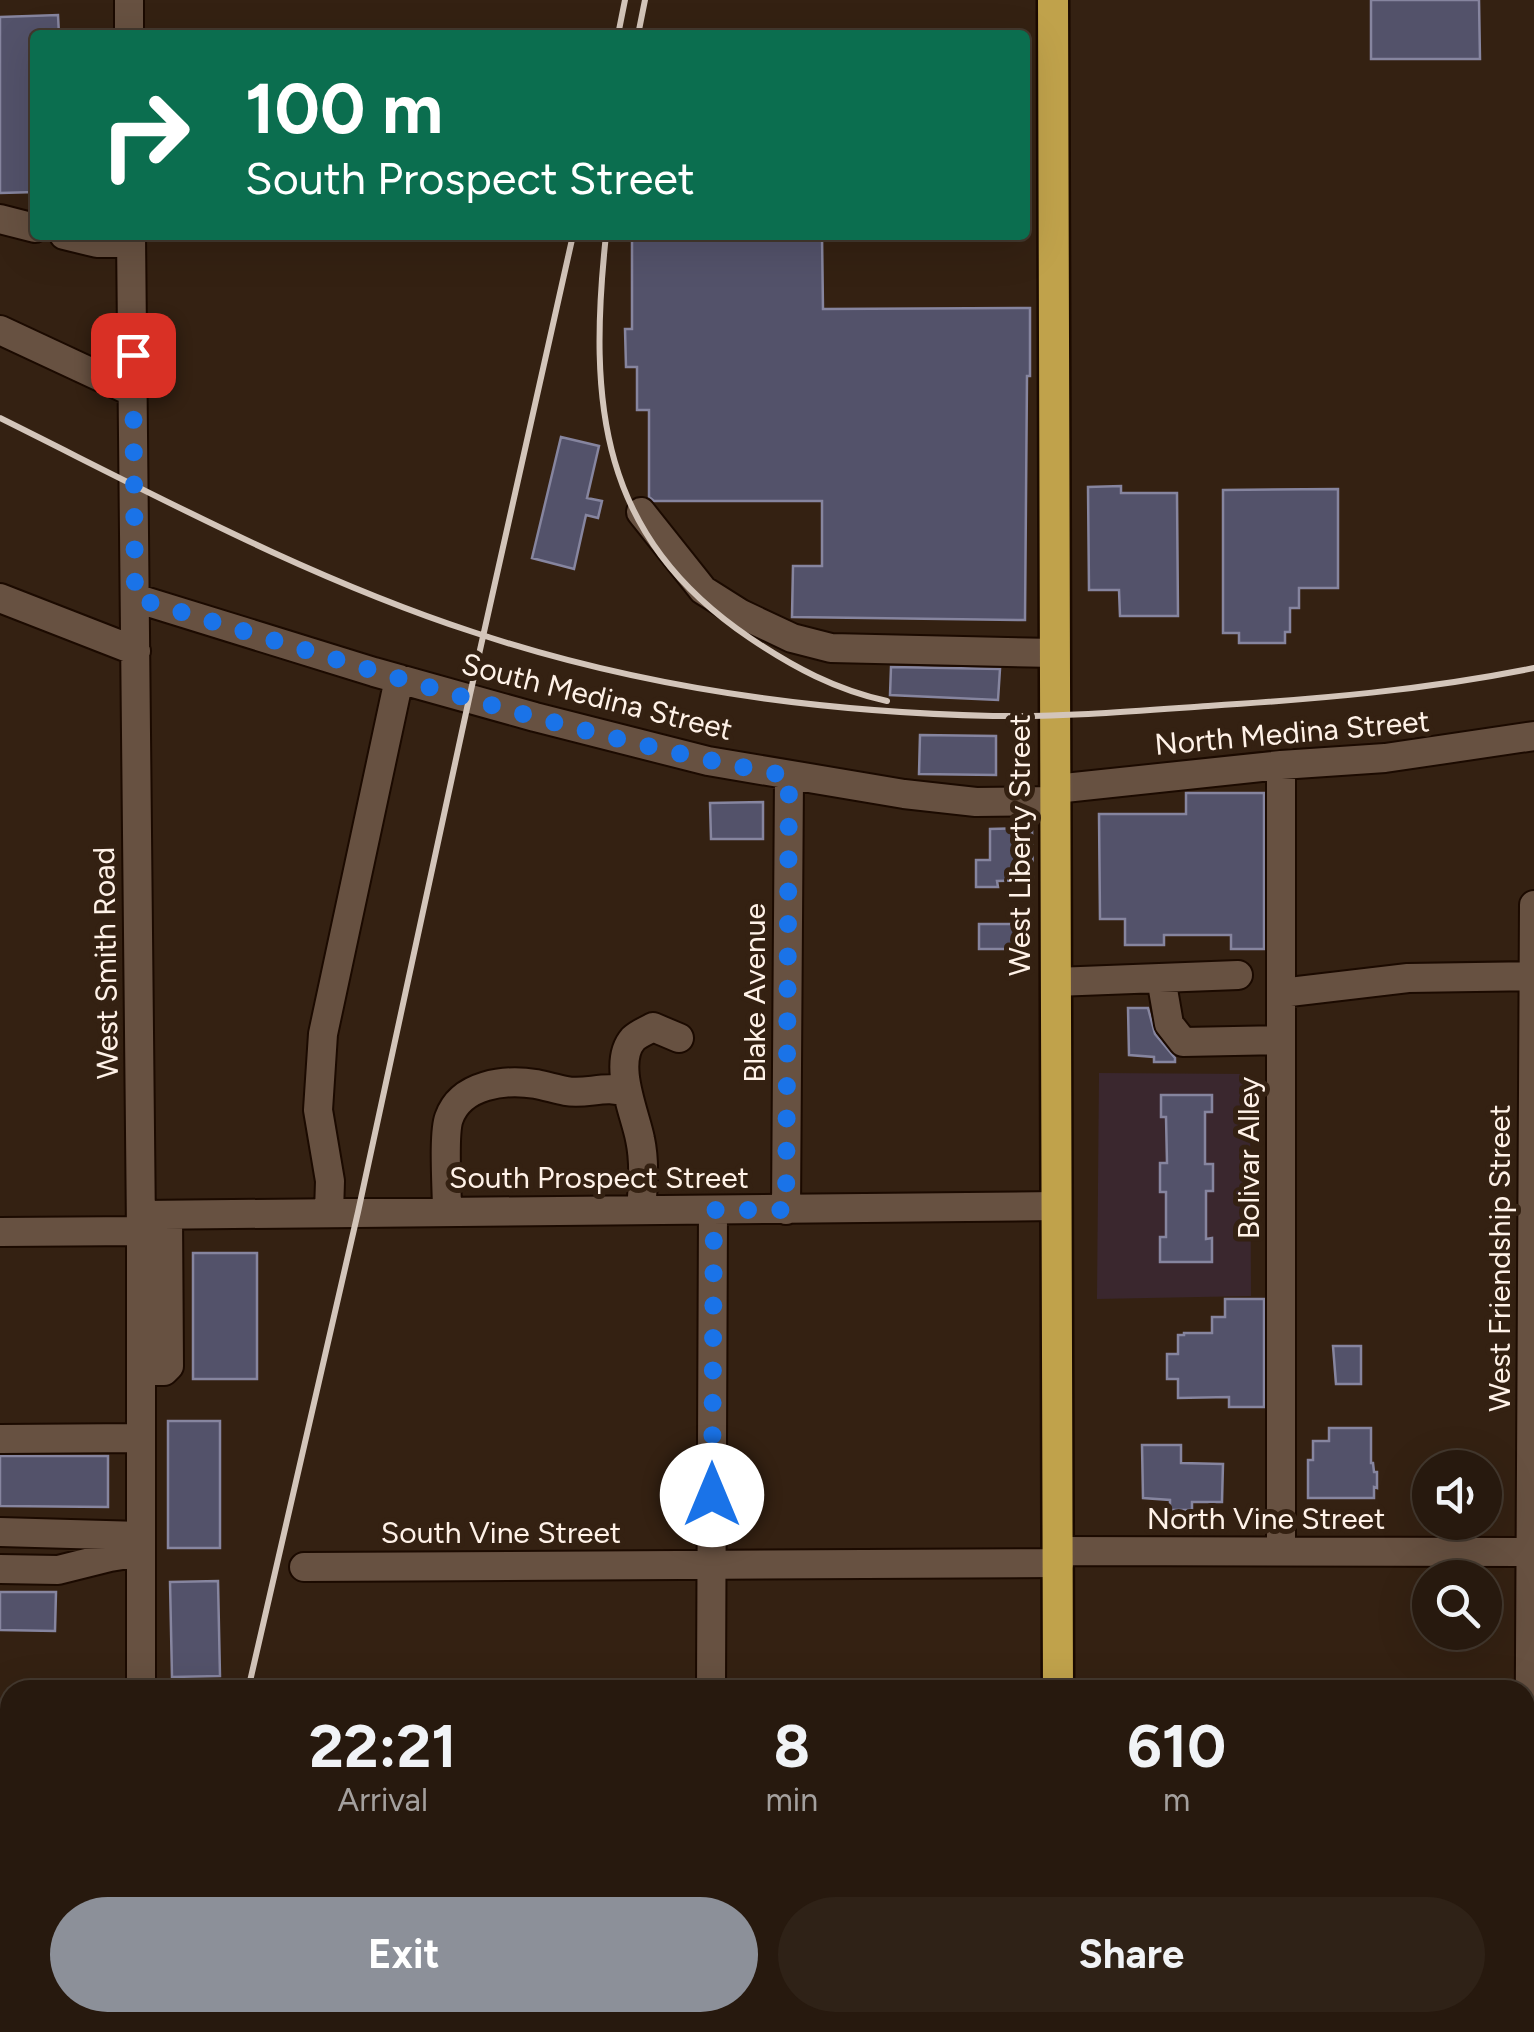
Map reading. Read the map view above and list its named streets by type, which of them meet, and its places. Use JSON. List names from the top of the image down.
{
  "streets": {
    "highway": ["West Liberty Street"],
    "street": [
      "South Medina Street",
      "North Medina Street",
      "West Smith Road",
      "Blake Avenue",
      "Bolivar Alley",
      "South Prospect Street",
      "West Friendship Street",
      "North Vine Street",
      "South Vine Street"
    ]
  },
  "crossings": [
    ["South Medina Street", "North Medina Street"],
    ["South Medina Street", "West Liberty Street"],
    ["South Medina Street", "West Smith Road"],
    ["South Medina Street", "Blake Avenue"],
    ["North Medina Street", "West Liberty Street"],
    ["North Medina Street", "Bolivar Alley"],
    ["West Liberty Street", "South Prospect Street"],
    ["West Liberty Street", "North Vine Street"],
    ["West Liberty Street", "South Vine Street"],
    ["West Smith Road", "South Prospect Street"],
    ["Blake Avenue", "South Prospect Street"],
    ["Bolivar Alley", "North Vine Street"],
    ["West Friendship Street", "North Vine Street"],
    ["North Vine Street", "South Vine Street"]
  ],
  "page": {
    "turn": ["100 m", "South Prospect Street"],
    "eta": [
      "22:21",
      "Arrival",
      "8",
      "min",
      "610",
      "m"
    ],
    "buttons": ["Exit", "Share"]
  }
}
